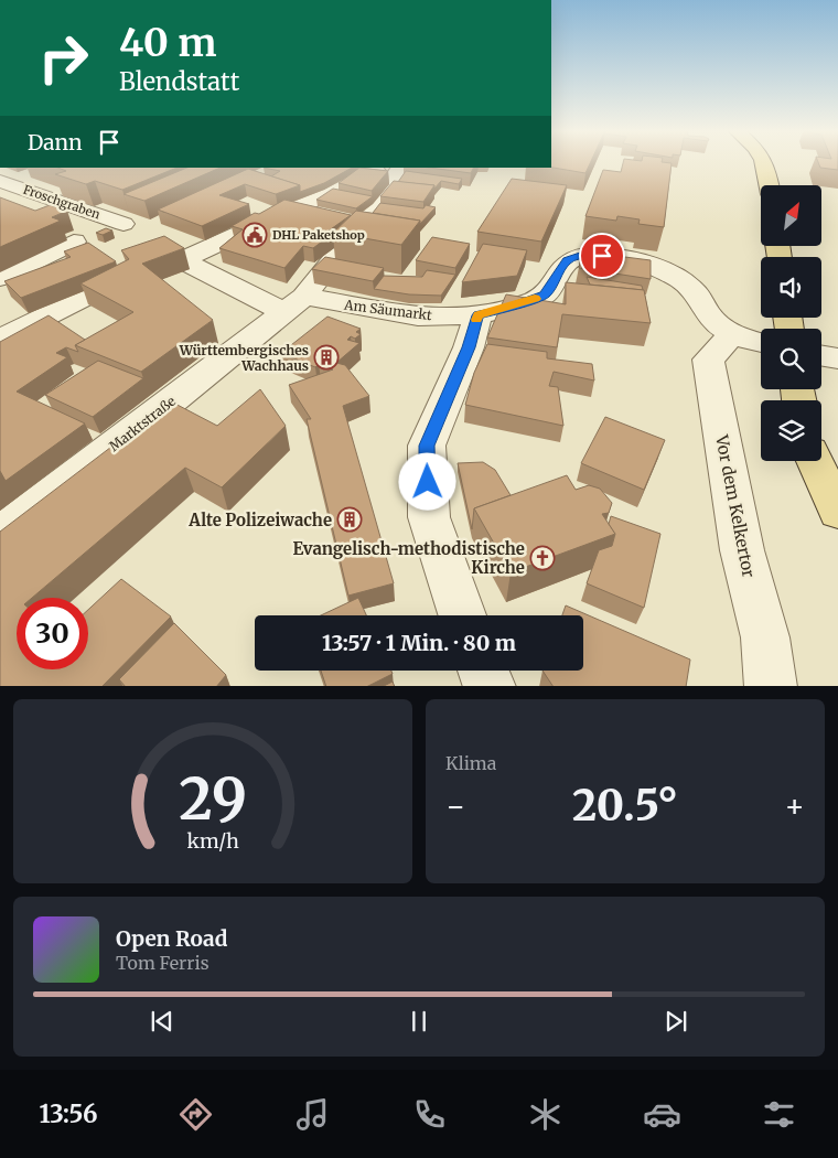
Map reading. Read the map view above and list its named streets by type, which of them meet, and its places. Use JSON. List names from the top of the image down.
{
  "streets": {
    "street": [
      "Froschgraben",
      "Am Säumarkt",
      "Marktstraße",
      "Vor dem Kelkertor"
    ]
  },
  "crossings": [
    ["Am Säumarkt", "Marktstraße"],
    ["Am Säumarkt", "Vor dem Kelkertor"]
  ],
  "places": {
    "public building": ["DHL Paketshop"],
    "building": ["Württembergisches Wachhaus", "Alte Polizeiwache"],
    "church": ["Evangelisch-methodistische Kirche"]
  },
  "north": "top right",
  "page": {
    "turn": ["40 m", "Blendstatt"],
    "then": "Dann",
    "limit": "30",
    "trip": "13:57 · 1 Min. · 80 m",
    "tile": "Klima",
    "heat": ["−", "20.5°", "+"],
    "song": ["Open Road", "Tom Ferris"],
    "tabs": "13:56",
    "gauge": ["29", "km/h"]
  }
}
